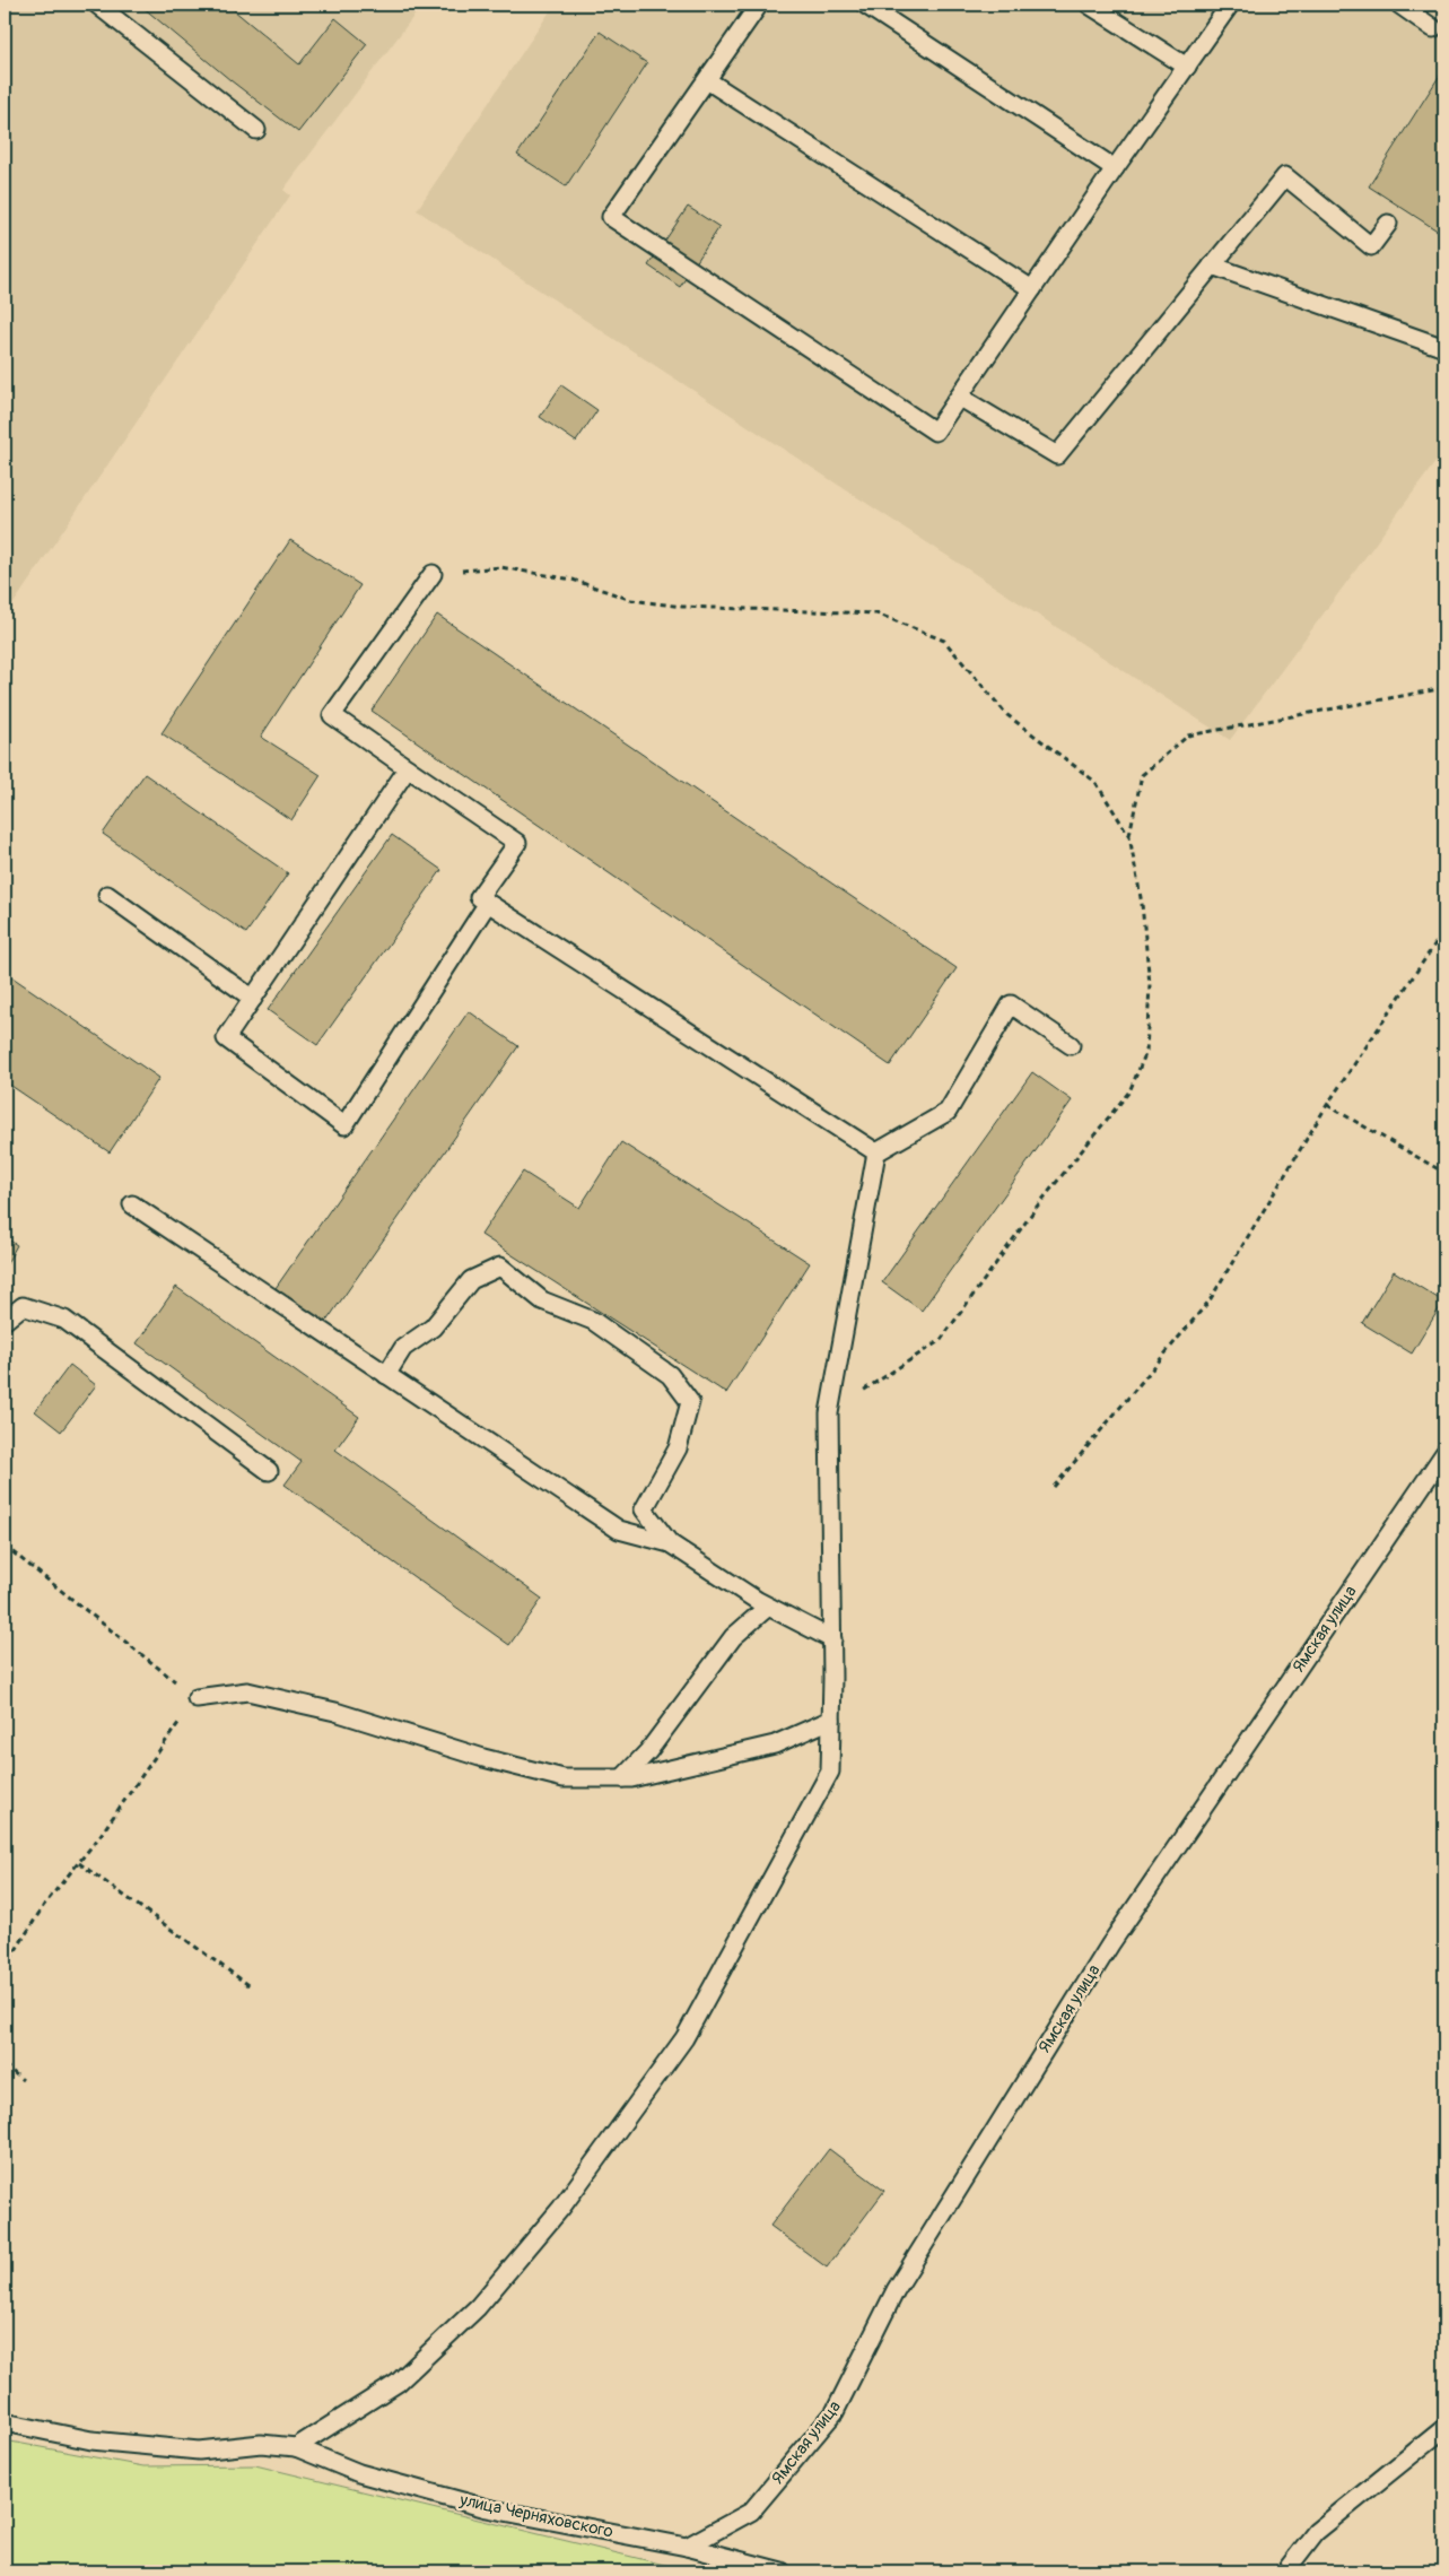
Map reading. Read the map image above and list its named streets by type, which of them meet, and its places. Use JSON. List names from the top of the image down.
{
  "streets": {
    "lane": ["Ямская улица", "улица Черняховского"]
  },
  "crossings": [
    ["Ямская улица", "улица Черняховского"]
  ]
}
